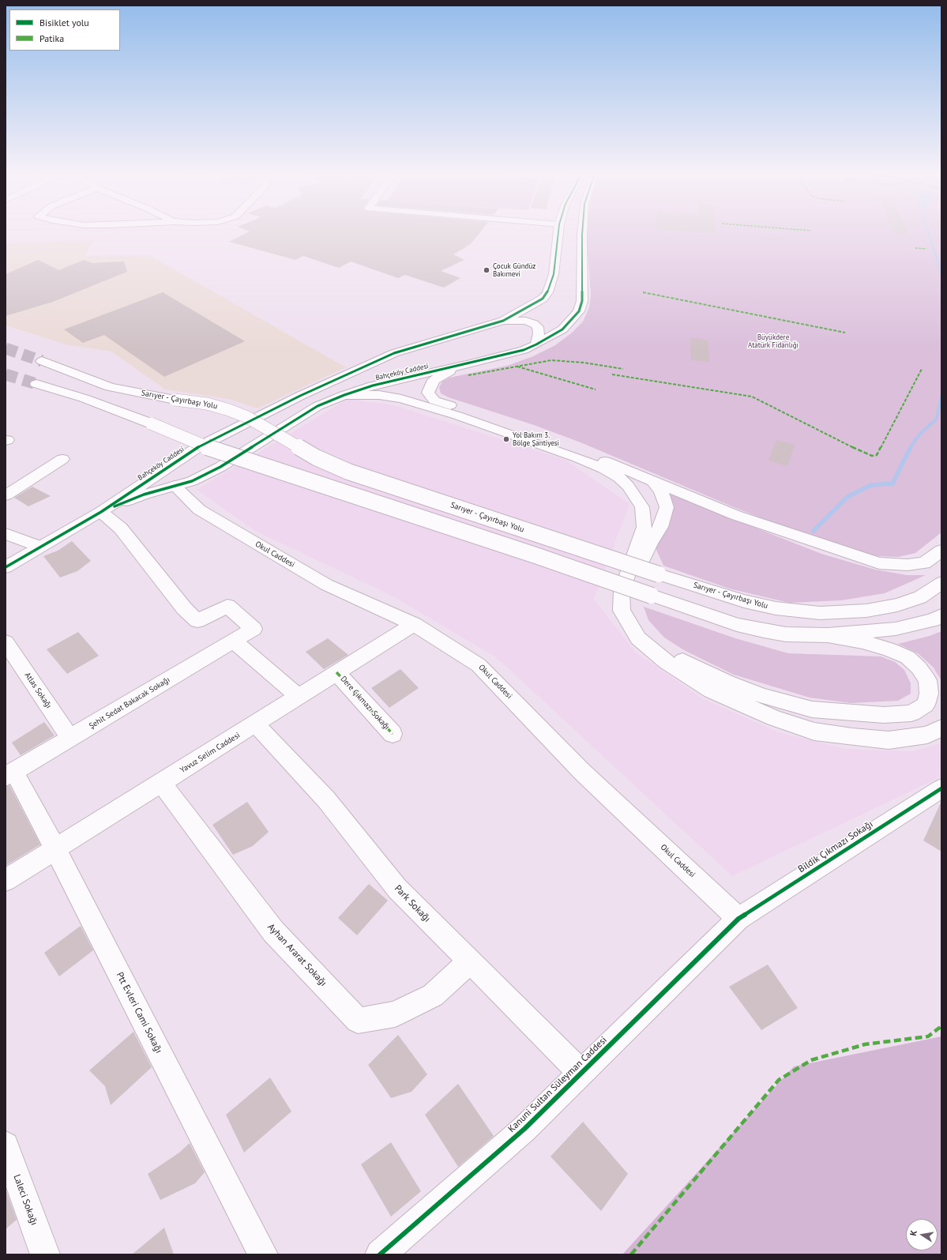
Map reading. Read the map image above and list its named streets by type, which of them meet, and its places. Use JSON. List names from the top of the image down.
{
  "streets": {
    "main road": [
      "Bahçeköy Caddesi",
      "Sarıyer - Çayırbaşı Yolu",
      "Okul Caddesi",
      "Atlas Sokağı",
      "Şehit Sedat Bakacak Sokağı",
      "Dere Çıkmazı Sokağı",
      "Yavuz Selim Caddesi",
      "Bildik Çıkmazı Sokağı",
      "Park Sokağı",
      "Ayhan Ararat Sokağı",
      "Ptt Evleri Cami Sokağı",
      "Kanuni Sultan Süleyman Caddesi",
      "Laleci Sokağı"
    ]
  },
  "crossings": [
    ["Bahçeköy Caddesi", "Okul Caddesi"],
    ["Bahçeköy Caddesi", "Şehit Sedat Bakacak Sokağı"],
    ["Okul Caddesi", "Yavuz Selim Caddesi"],
    ["Okul Caddesi", "Bildik Çıkmazı Sokağı"],
    ["Okul Caddesi", "Kanuni Sultan Süleyman Caddesi"],
    ["Atlas Sokağı", "Şehit Sedat Bakacak Sokağı"],
    ["Şehit Sedat Bakacak Sokağı", "Ptt Evleri Cami Sokağı"],
    ["Dere Çıkmazı Sokağı", "Yavuz Selim Caddesi"],
    ["Yavuz Selim Caddesi", "Park Sokağı"],
    ["Yavuz Selim Caddesi", "Ayhan Ararat Sokağı"],
    ["Yavuz Selim Caddesi", "Ptt Evleri Cami Sokağı"],
    ["Bildik Çıkmazı Sokağı", "Kanuni Sultan Süleyman Caddesi"],
    ["Park Sokağı", "Ayhan Ararat Sokağı"],
    ["Park Sokağı", "Kanuni Sultan Süleyman Caddesi"]
  ],
  "parks": ["Büyükdere Atatürk Fidanlığı"],
  "places": ["Çocuk Gündüz Bakımevi", "Yol Bakım 3. Bölge Şantiyesi"],
  "legend": ["Bisiklet yolu", "Patika"],
  "north": "left"
}
